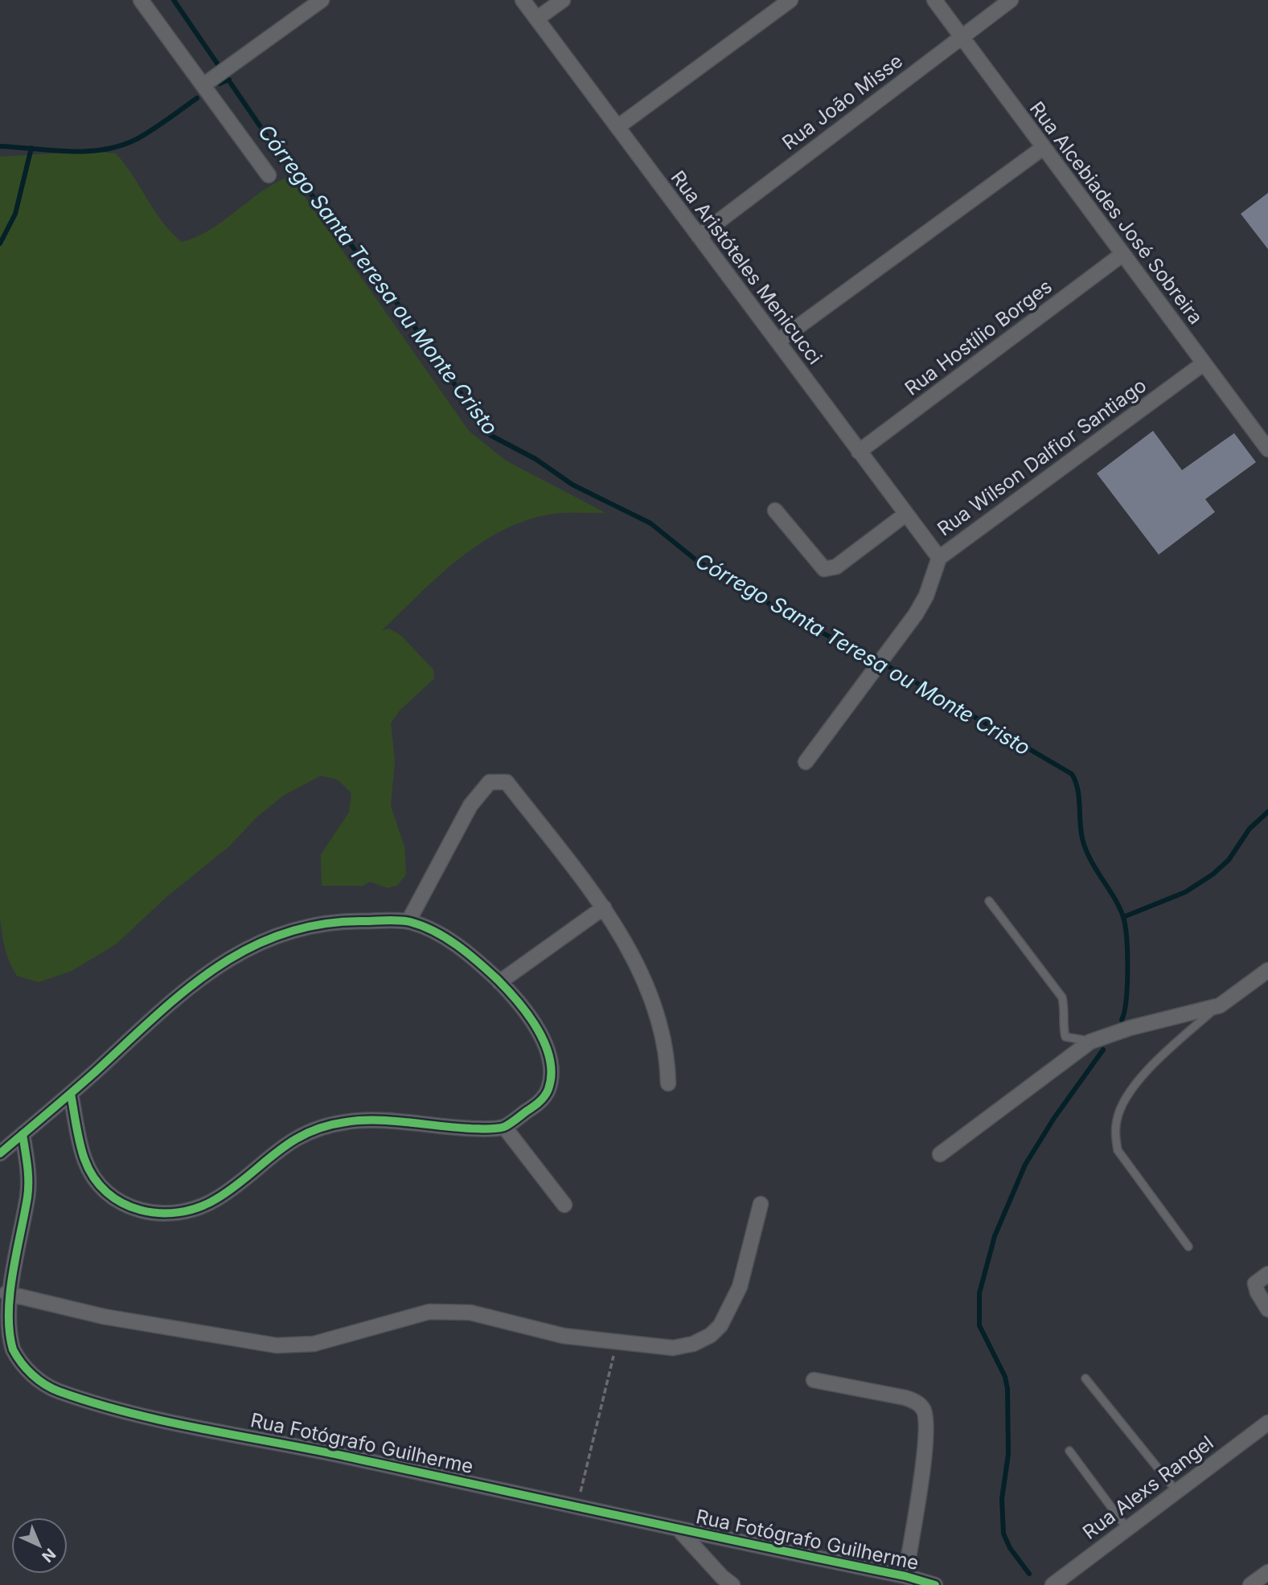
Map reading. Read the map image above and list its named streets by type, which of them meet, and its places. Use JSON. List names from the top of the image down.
{
  "streets": {
    "street": [
      "Rua João Misse",
      "Rua Alcebiades José Sobreira",
      "Rua Aristóteles Menicucci",
      "Rua Hostílio Borges",
      "Rua Wilson Dalfior Santiago",
      "Rua Fotógrafo Guilherme",
      "Rua Alexs Rangel"
    ]
  },
  "crossings": [
    ["Rua João Misse", "Rua Alcebiades José Sobreira"],
    ["Rua João Misse", "Rua Aristóteles Menicucci"],
    ["Rua Alcebiades José Sobreira", "Rua Hostílio Borges"],
    ["Rua Alcebiades José Sobreira", "Rua Wilson Dalfior Santiago"],
    ["Rua Aristóteles Menicucci", "Rua Hostílio Borges"],
    ["Rua Aristóteles Menicucci", "Rua Wilson Dalfior Santiago"]
  ],
  "water": ["Córrego Santa Teresa ou Monte Cristo"],
  "north": "bottom right"
}
